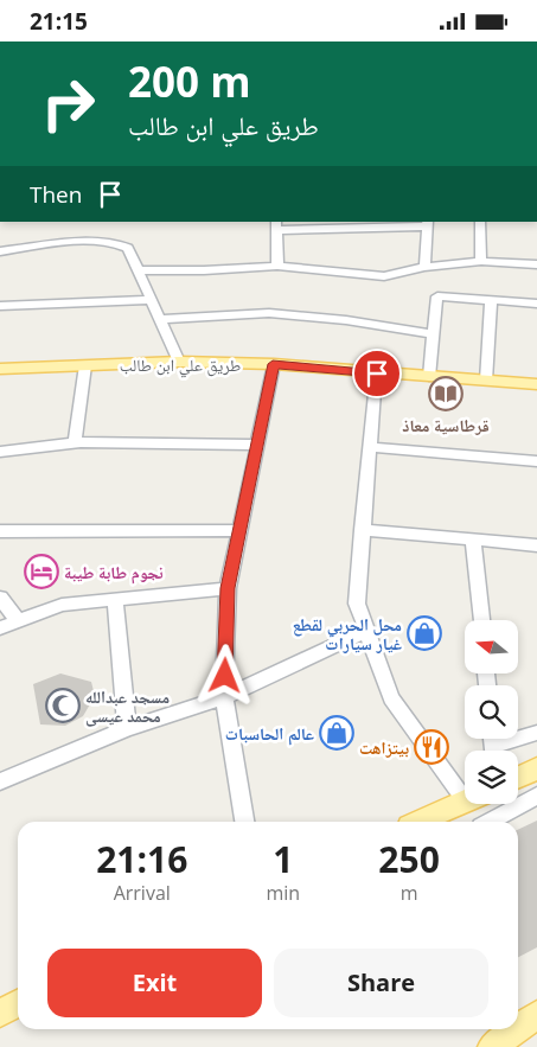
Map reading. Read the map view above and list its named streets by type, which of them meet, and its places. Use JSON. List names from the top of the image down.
{
  "streets": {
    "main road": ["طريق علي ابن طالب"]
  },
  "places": {
    "library": ["قرطاسية معاذ"],
    "hotel": ["نجوم طابة طيبة"],
    "shop": ["محل الحربي لقطع غيار سيارات", "عالم الحاسبات"],
    "mosque": ["مسجد عبدالله محمد عيسى"],
    "restaurant": ["بيتزاهت"]
  },
  "north": "left",
  "page": {
    "status": "21:15",
    "turn": ["200 m", "طريق علي ابن طالب"],
    "then": "Then",
    "eta": [
      "21:16",
      "Arrival",
      "1",
      "min",
      "250",
      "m"
    ],
    "buttons": ["Exit", "Share"]
  }
}
